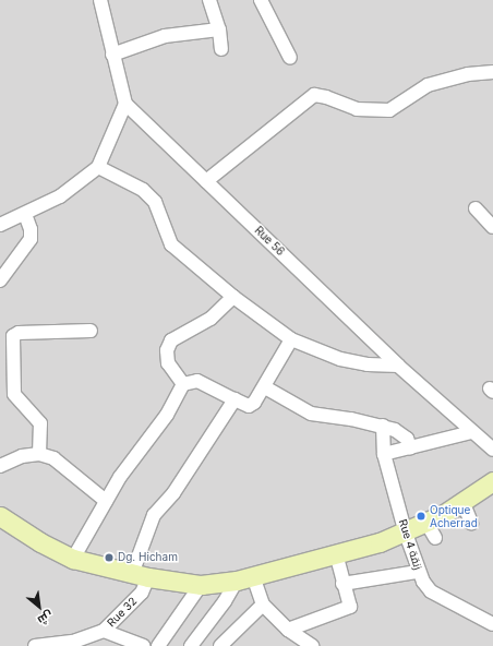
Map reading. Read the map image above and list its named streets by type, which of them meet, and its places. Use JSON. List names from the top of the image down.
{
  "streets": {
    "street": ["Rue 56", "Rue 4 زنقة", "Rue 32"]
  },
  "places": ["Optique Acherrad", "Dg. Hicham"],
  "north": "bottom right"
}
